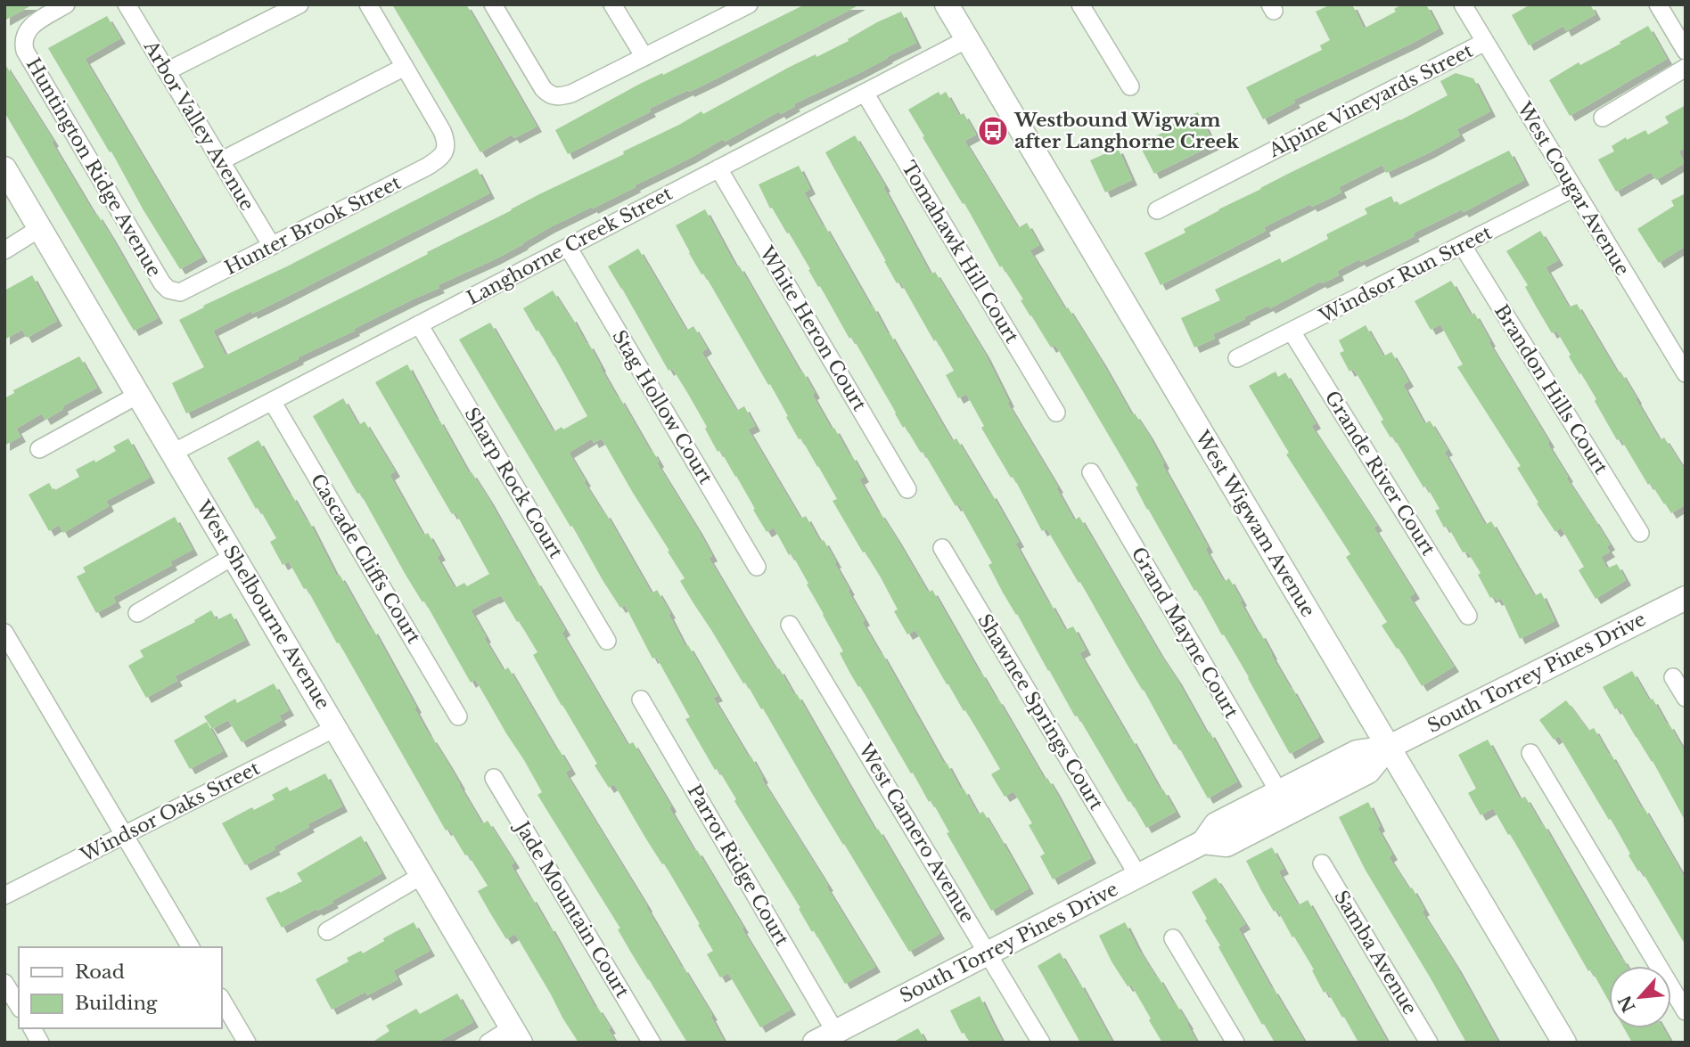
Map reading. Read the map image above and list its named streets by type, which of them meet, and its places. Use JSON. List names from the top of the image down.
{
  "streets": {
    "street": [
      "Alpine Vineyards Street",
      "Arbor Valley Avenue",
      "Huntington Ridge Avenue",
      "West Cougar Avenue",
      "Hunter Brook Street",
      "Langhorne Creek Street",
      "Tomahawk Hill Court",
      "Windsor Run Street",
      "White Heron Court",
      "Brandon Hills Court",
      "Stag Hollow Court",
      "Grande River Court",
      "Sharp Rock Court",
      "West Wigwam Avenue",
      "Cascade Cliffs Court",
      "West Shelbourne Avenue",
      "Grand Mayne Court",
      "South Torrey Pines Drive",
      "Shawnee Springs Court",
      "Windsor Oaks Street",
      "West Camero Avenue",
      "Parrot Ridge Court",
      "Jade Mountain Court",
      "Samba Avenue"
    ]
  },
  "crossings": [
    ["Alpine Vineyards Street", "West Cougar Avenue"],
    ["Arbor Valley Avenue", "Hunter Brook Street"],
    ["Huntington Ridge Avenue", "Hunter Brook Street"],
    ["West Cougar Avenue", "Windsor Run Street"],
    ["Langhorne Creek Street", "Tomahawk Hill Court"],
    ["Langhorne Creek Street", "White Heron Court"],
    ["Langhorne Creek Street", "Stag Hollow Court"],
    ["Langhorne Creek Street", "Sharp Rock Court"],
    ["Langhorne Creek Street", "West Wigwam Avenue"],
    ["Langhorne Creek Street", "Cascade Cliffs Court"],
    ["Langhorne Creek Street", "West Shelbourne Avenue"],
    ["Windsor Run Street", "Brandon Hills Court"],
    ["Windsor Run Street", "Grande River Court"],
    ["West Wigwam Avenue", "South Torrey Pines Drive"],
    ["West Shelbourne Avenue", "Windsor Oaks Street"],
    ["Grand Mayne Court", "South Torrey Pines Drive"],
    ["South Torrey Pines Drive", "Shawnee Springs Court"],
    ["South Torrey Pines Drive", "West Camero Avenue"],
    ["South Torrey Pines Drive", "Parrot Ridge Court"]
  ],
  "places": {
    "bus stop": ["Westbound Wigwam after Langhorne Creek"]
  },
  "legend": ["Road", "Building"],
  "north": "bottom left"
}
